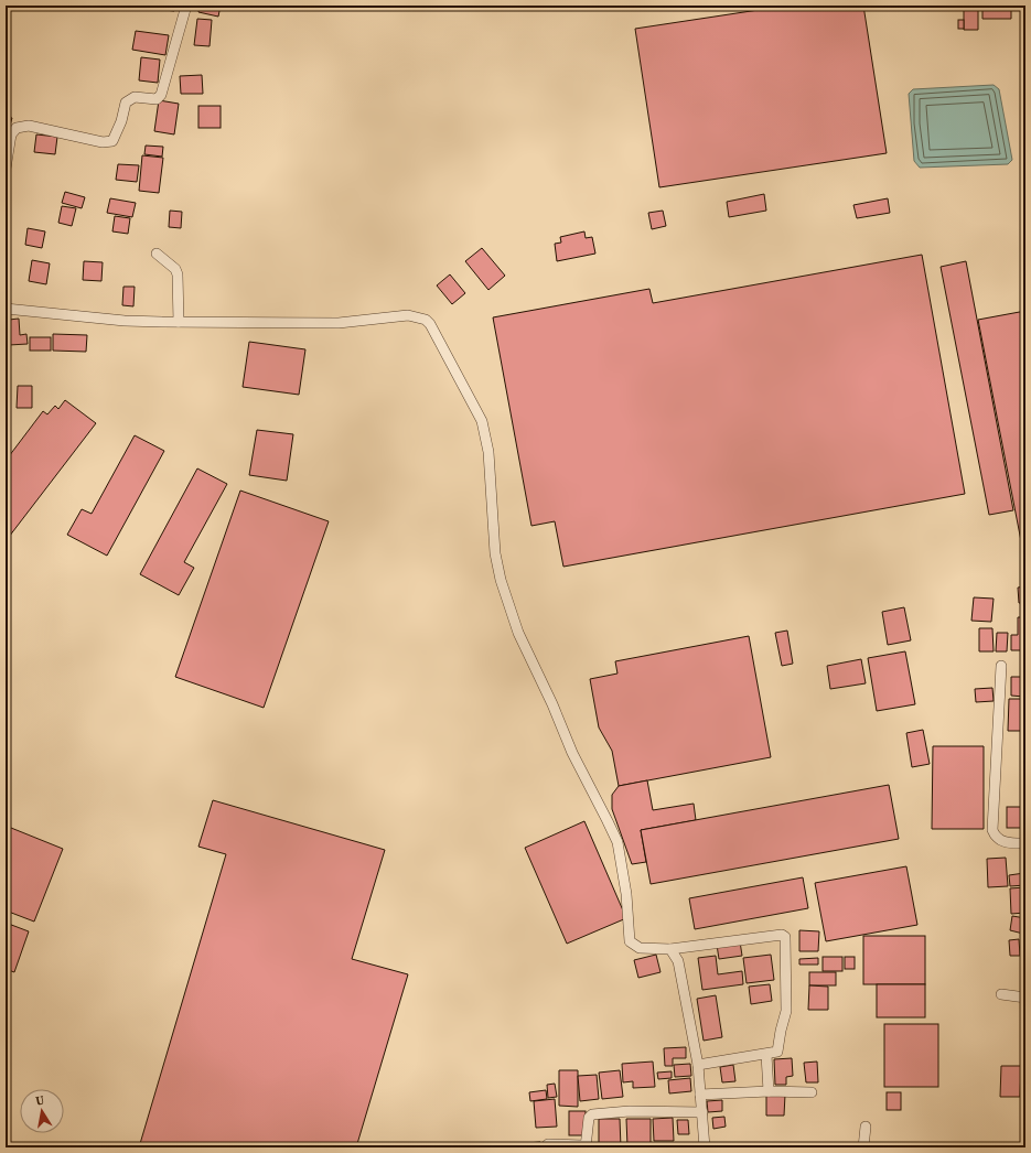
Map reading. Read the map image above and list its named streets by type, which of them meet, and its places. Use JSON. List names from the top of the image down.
{
  "north": "top"
}
